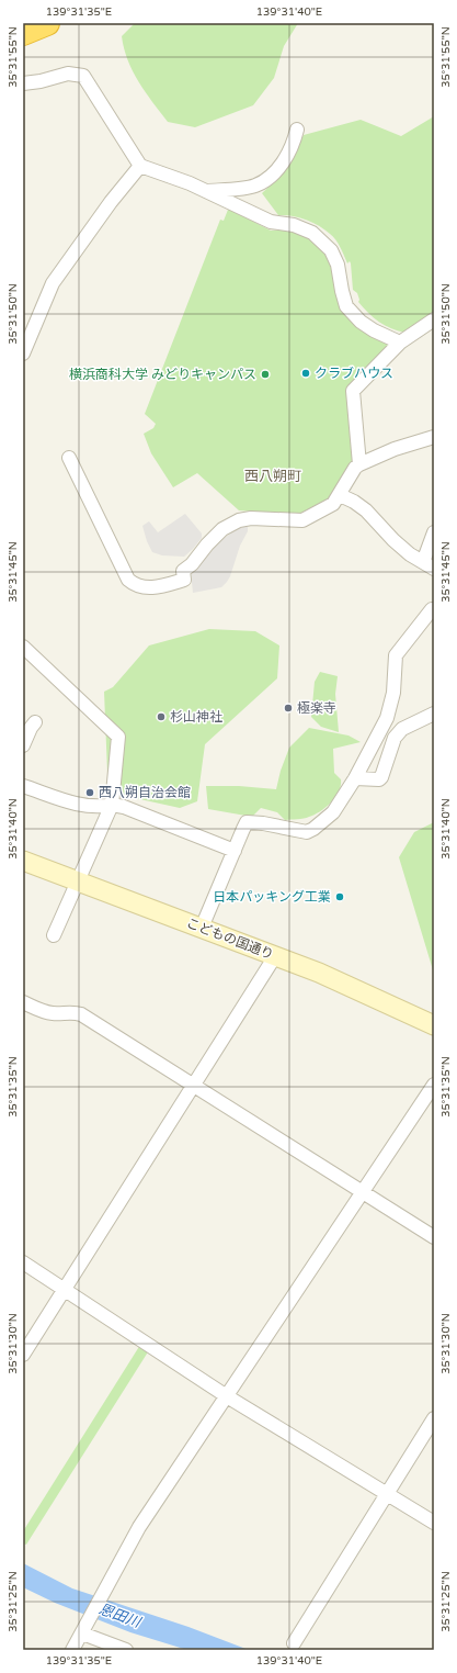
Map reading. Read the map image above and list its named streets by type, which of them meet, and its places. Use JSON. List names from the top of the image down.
{
  "streets": {
    "main road": ["こどもの国通り"]
  },
  "districts": ["西八朔町"],
  "water": ["恩田川"],
  "places": [
    "クラブハウス",
    "横浜商科大学 みどりキャンパス",
    "極楽寺",
    "杉山神社",
    "西八朔自治会館",
    "日本パッキング工業"
  ],
  "coordinates": [
    "139°31'35\"E",
    "139°31'40\"E",
    "35°31'55\"N",
    "35°31'50\"N",
    "35°31'45\"N",
    "35°31'40\"N",
    "35°31'35\"N",
    "35°31'30\"N",
    "35°31'25\"N"
  ]
}
